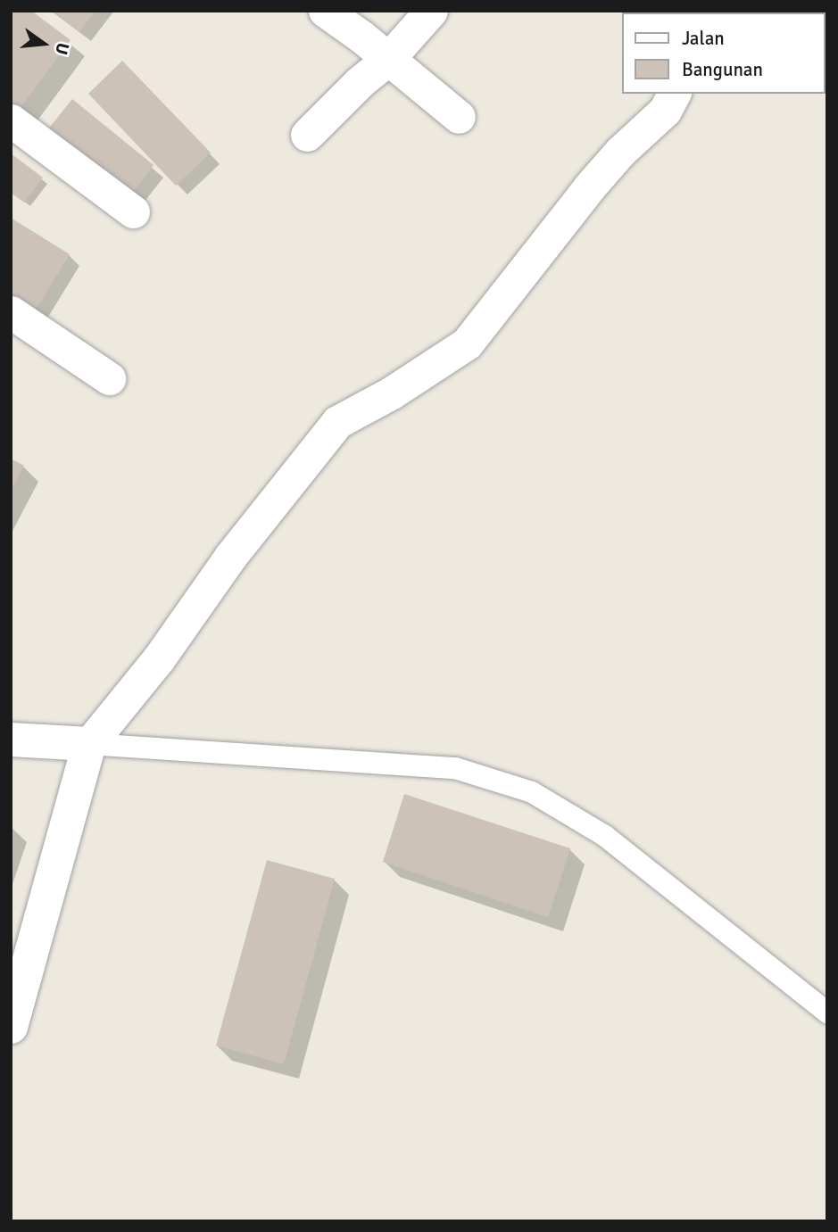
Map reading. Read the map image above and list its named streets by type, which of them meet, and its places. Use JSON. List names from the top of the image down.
{
  "legend": ["Jalan", "Bangunan"],
  "north": "right"
}
